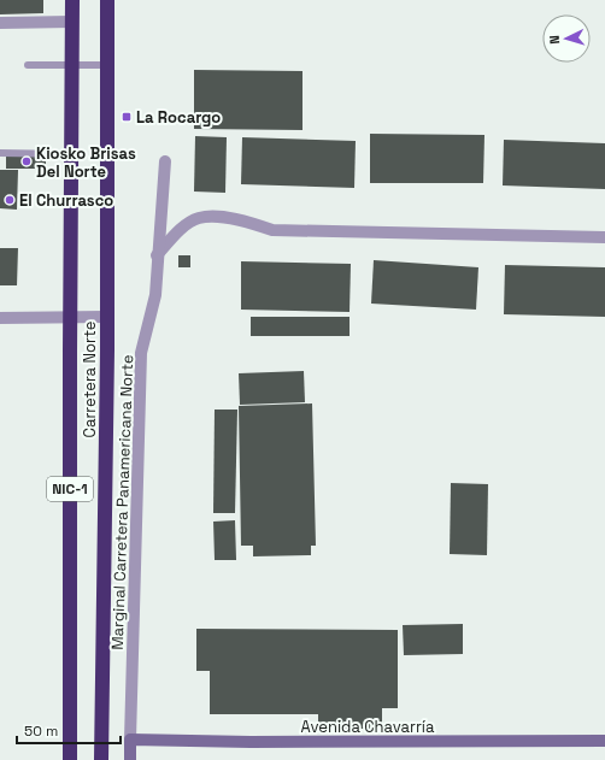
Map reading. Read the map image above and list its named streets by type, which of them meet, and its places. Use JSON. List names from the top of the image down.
{
  "streets": {
    "highway": ["Carretera Norte", "NIC-1"],
    "street": ["Marginal Carretera Panamericana Norte", "Avenida Chavarría"]
  },
  "crossings": [
    ["Marginal Carretera Panamericana Norte", "Avenida Chavarría"]
  ],
  "places": {
    "transit": ["La Rocargo"],
    "other": ["Kiosko Brisas Del Norte", "El Churrasco"]
  },
  "scale_bar": "50 m",
  "north": "left"
}
